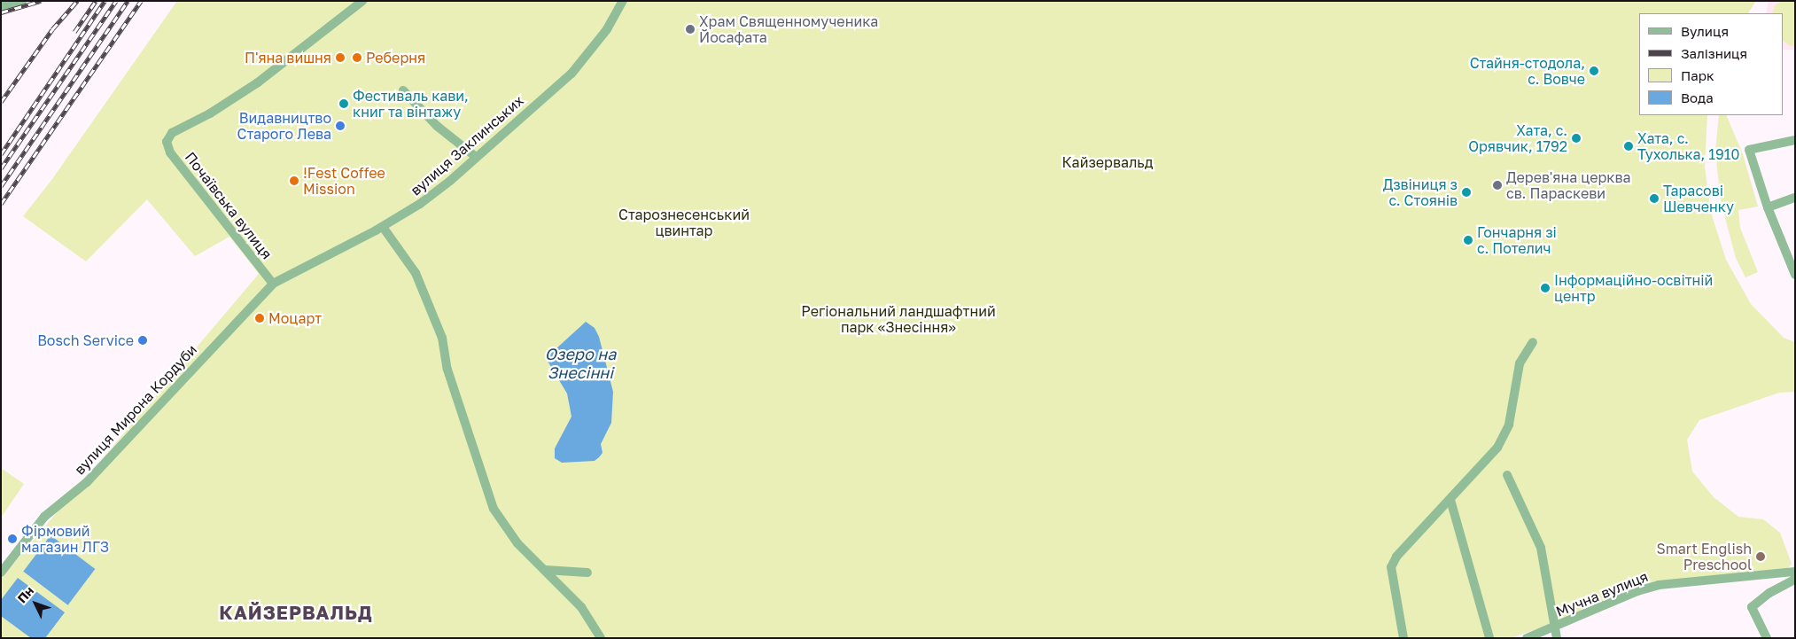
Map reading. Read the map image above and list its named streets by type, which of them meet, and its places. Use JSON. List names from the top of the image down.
{
  "streets": {
    "street": [
      "вулиця Заклинських",
      "Почаївська вулиця",
      "вулиця Мирона Кордуби",
      "Мучна вулиця"
    ]
  },
  "crossings": [
    ["вулиця Заклинських", "Почаївська вулиця"],
    ["вулиця Заклинських", "вулиця Мирона Кордуби"],
    ["Почаївська вулиця", "вулиця Мирона Кордуби"]
  ],
  "districts": ["КАЙЗЕРВАЛЬД"],
  "water": ["Озеро на Знесінні"],
  "parks": ["Кайзервальд", "Старознесенський цвинтар", "Регіональний ландшафтний парк «Знесіння»"],
  "places": [
    "Храм Священномученика Йосафата",
    "П'яна вишня",
    "Реберня",
    "Стайня-стодола, с. Вовче",
    "Фестиваль кави, книг та вінтажу",
    "Видавництво Старого Лева",
    "Хата, с. Орявчик, 1792",
    "Хата, с. Тухолька, 1910",
    "!Fest Coffee Mission",
    "Дерев'яна церква св. Параскеви",
    "Дзвіниця з с. Стоянів",
    "Тарасові Шевченку",
    "Гончарня зі с. Потелич",
    "Інформаційно-освітній центр",
    "Моцарт",
    "Bosch Service",
    "Фірмовий магазин ЛГЗ",
    "Smart English Preschool"
  ],
  "legend": [
    "Вулиця",
    "Залізниця",
    "Парк",
    "Вода"
  ],
  "north": "top left"
}
